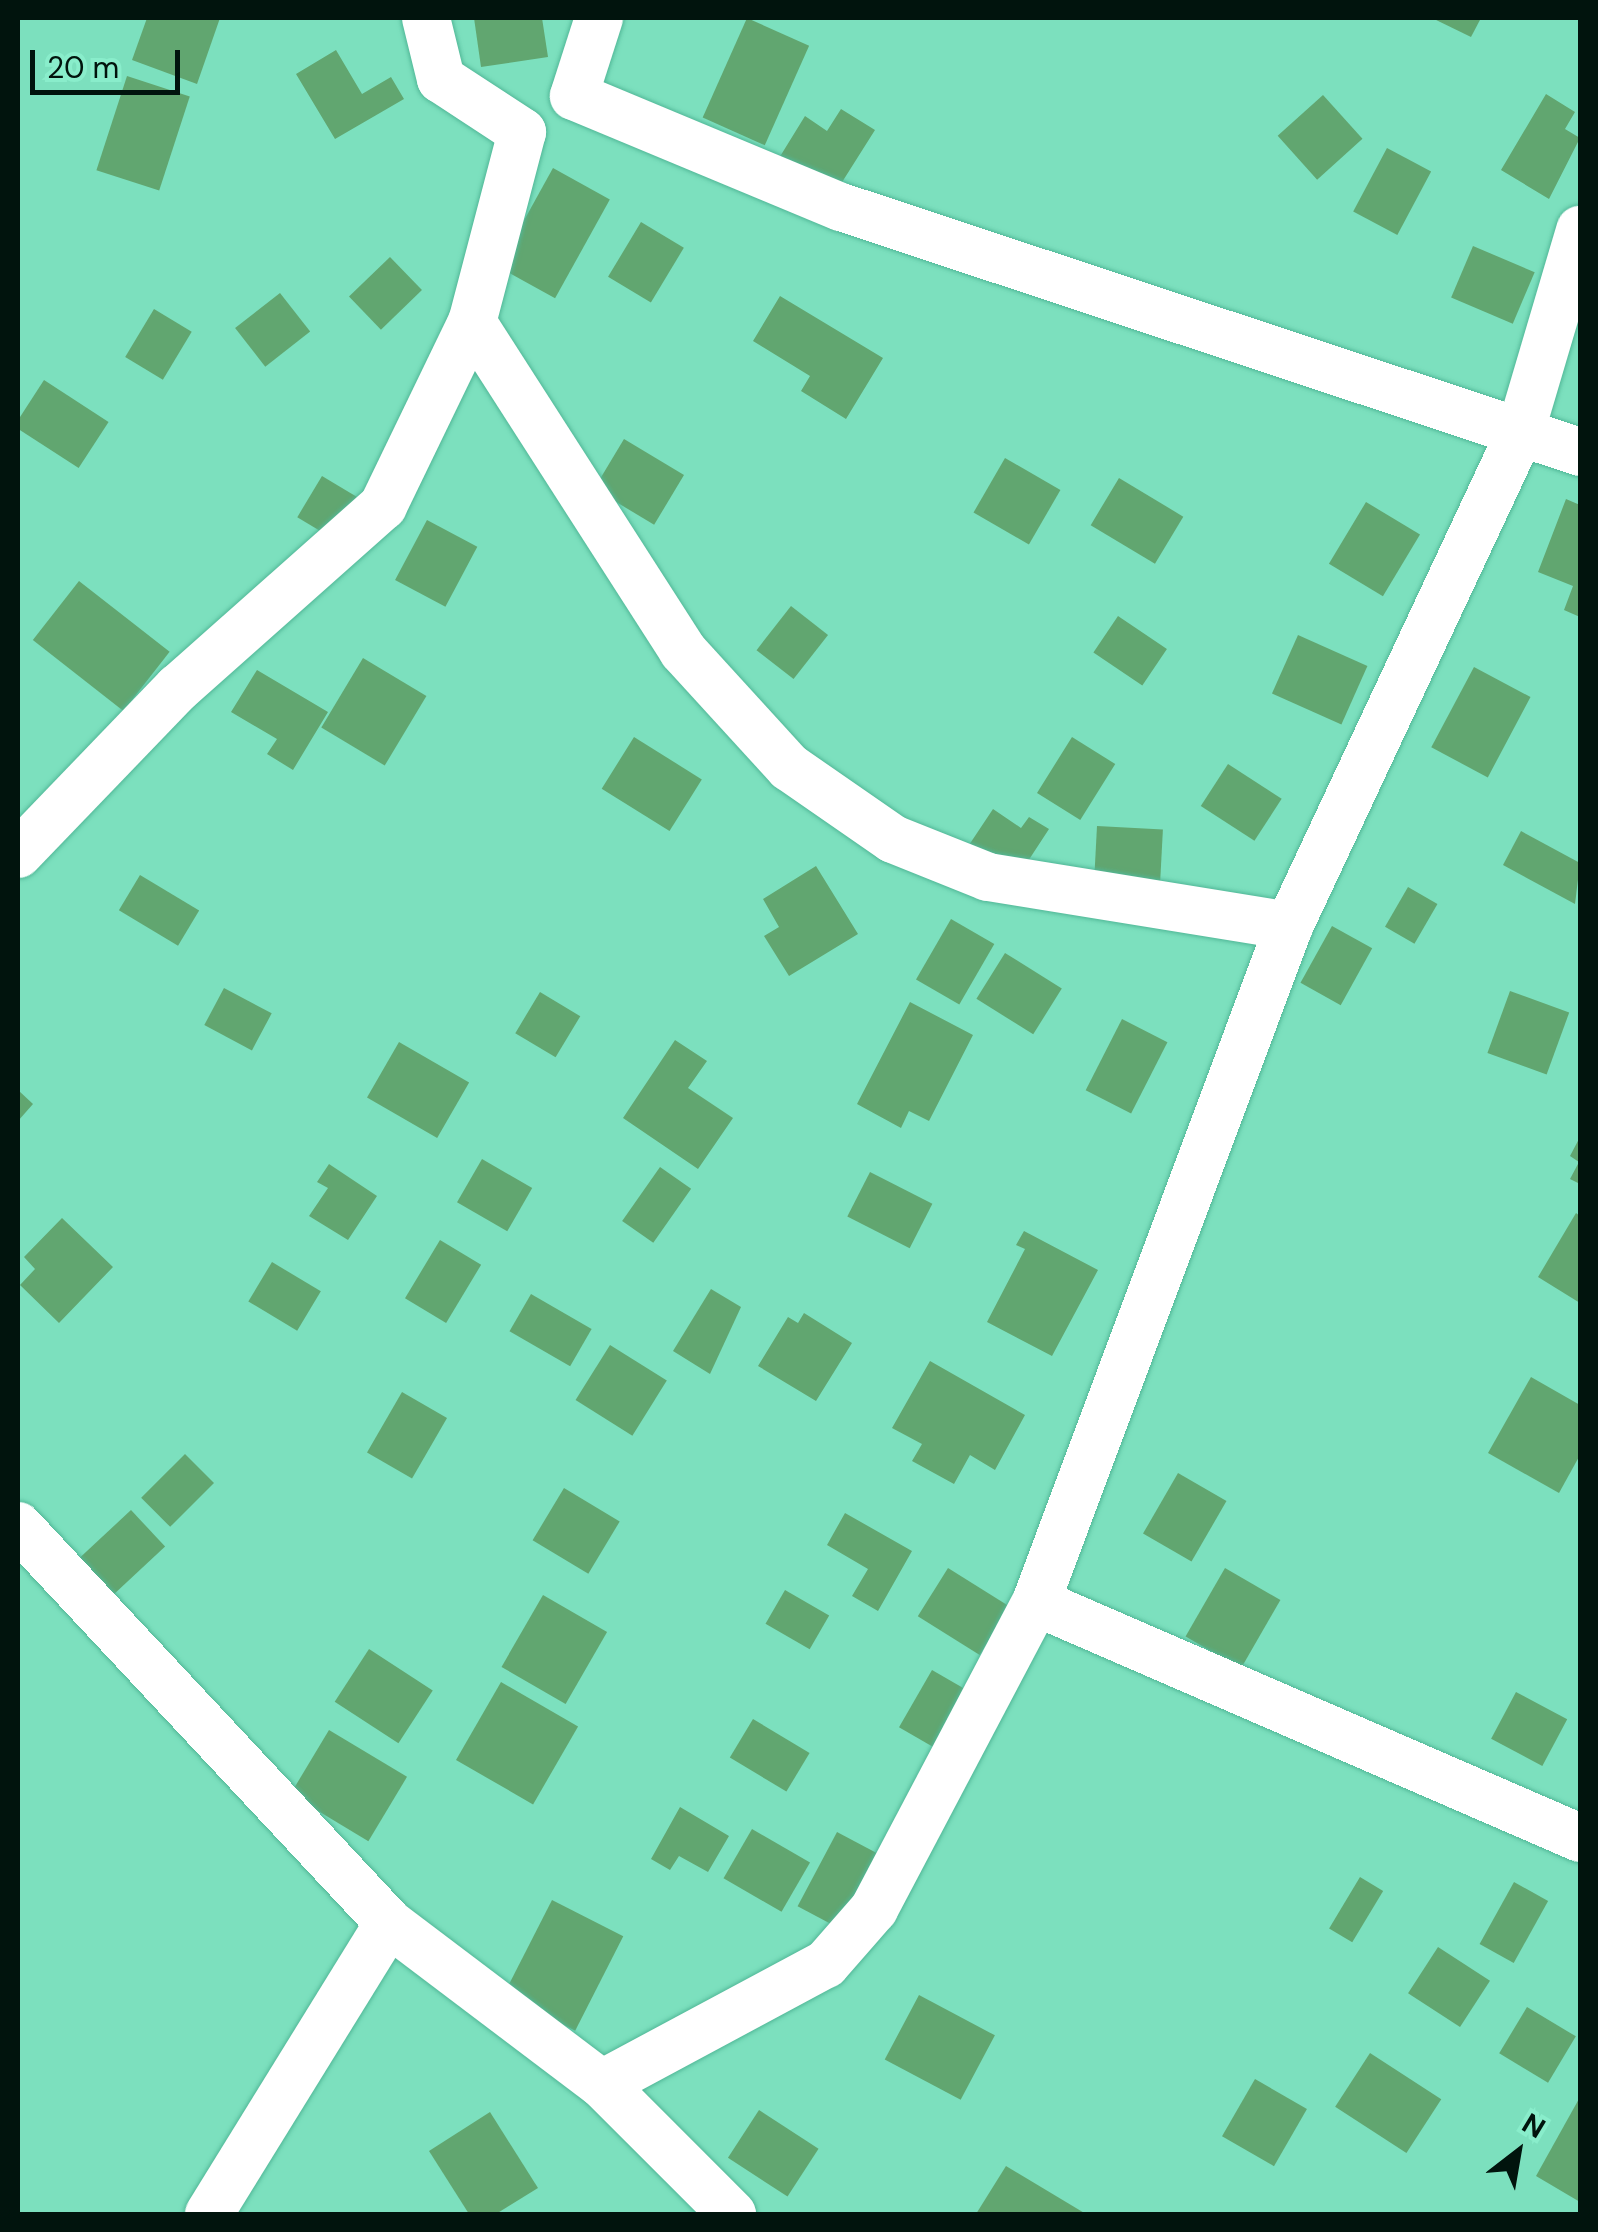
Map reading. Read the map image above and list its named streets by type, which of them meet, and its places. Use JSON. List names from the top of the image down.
{
  "scale_bar": "20 m",
  "north": "top right"
}
